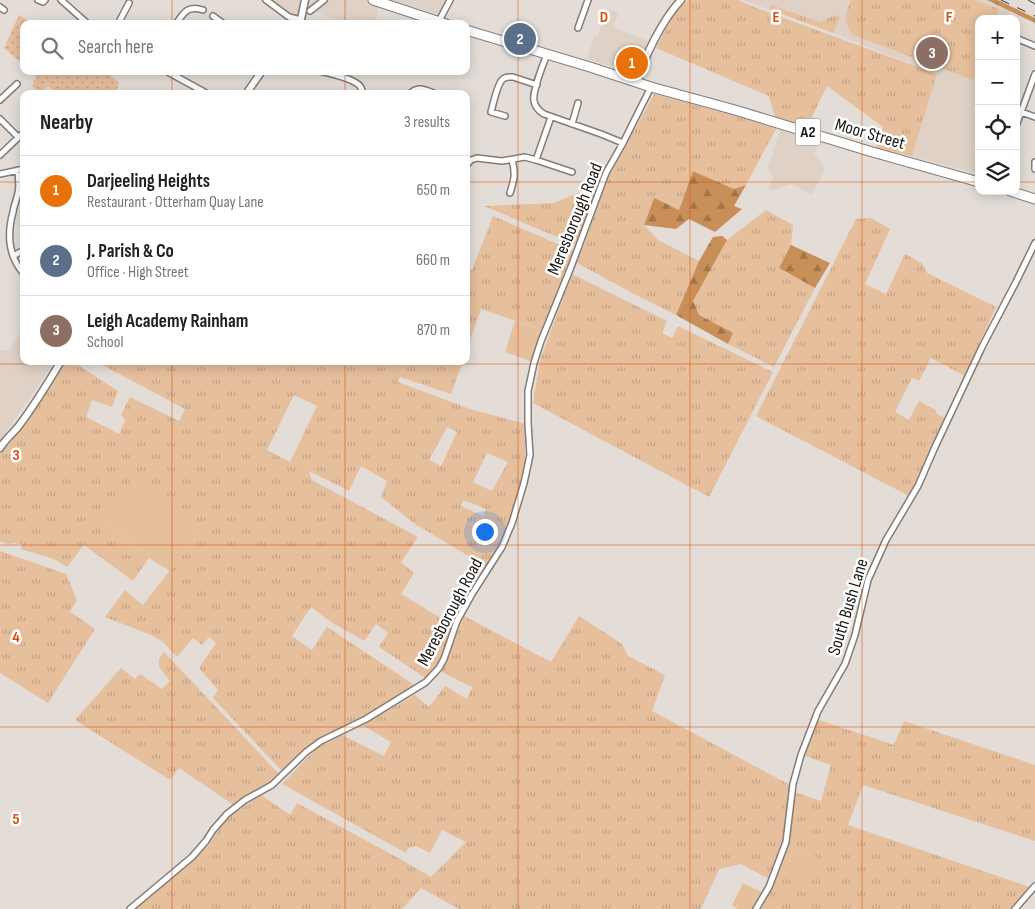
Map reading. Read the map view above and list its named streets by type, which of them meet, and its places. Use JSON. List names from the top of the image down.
{
  "streets": {
    "main road": ["A2", "Moor Street"],
    "street": ["Meresborough Road", "South Bush Lane"]
  },
  "crossings": [
    ["A2", "Moor Street"],
    ["Moor Street", "Meresborough Road"]
  ],
  "page": {
    "map_buttons": ["+", "−"],
    "search": "Search here",
    "pins": ["2", "3", "1"],
    "heading": ["Nearby", "3 results"],
    "list": [
      {
        "mark": "1",
        "name": "Darjeeling Heights",
        "note": "Restaurant · Otterham Quay Lane",
        "value": "650 m"
      },
      {
        "mark": "2",
        "name": "J. Parish & Co",
        "note": "Office · High Street",
        "value": "660 m"
      },
      {
        "mark": "3",
        "name": "Leigh Academy Rainham",
        "note": "School",
        "value": "870 m"
      }
    ]
  },
  "grid": {
    "columns": ["D", "E", "F"],
    "rows": ["3", "4", "5"]
  }
}
